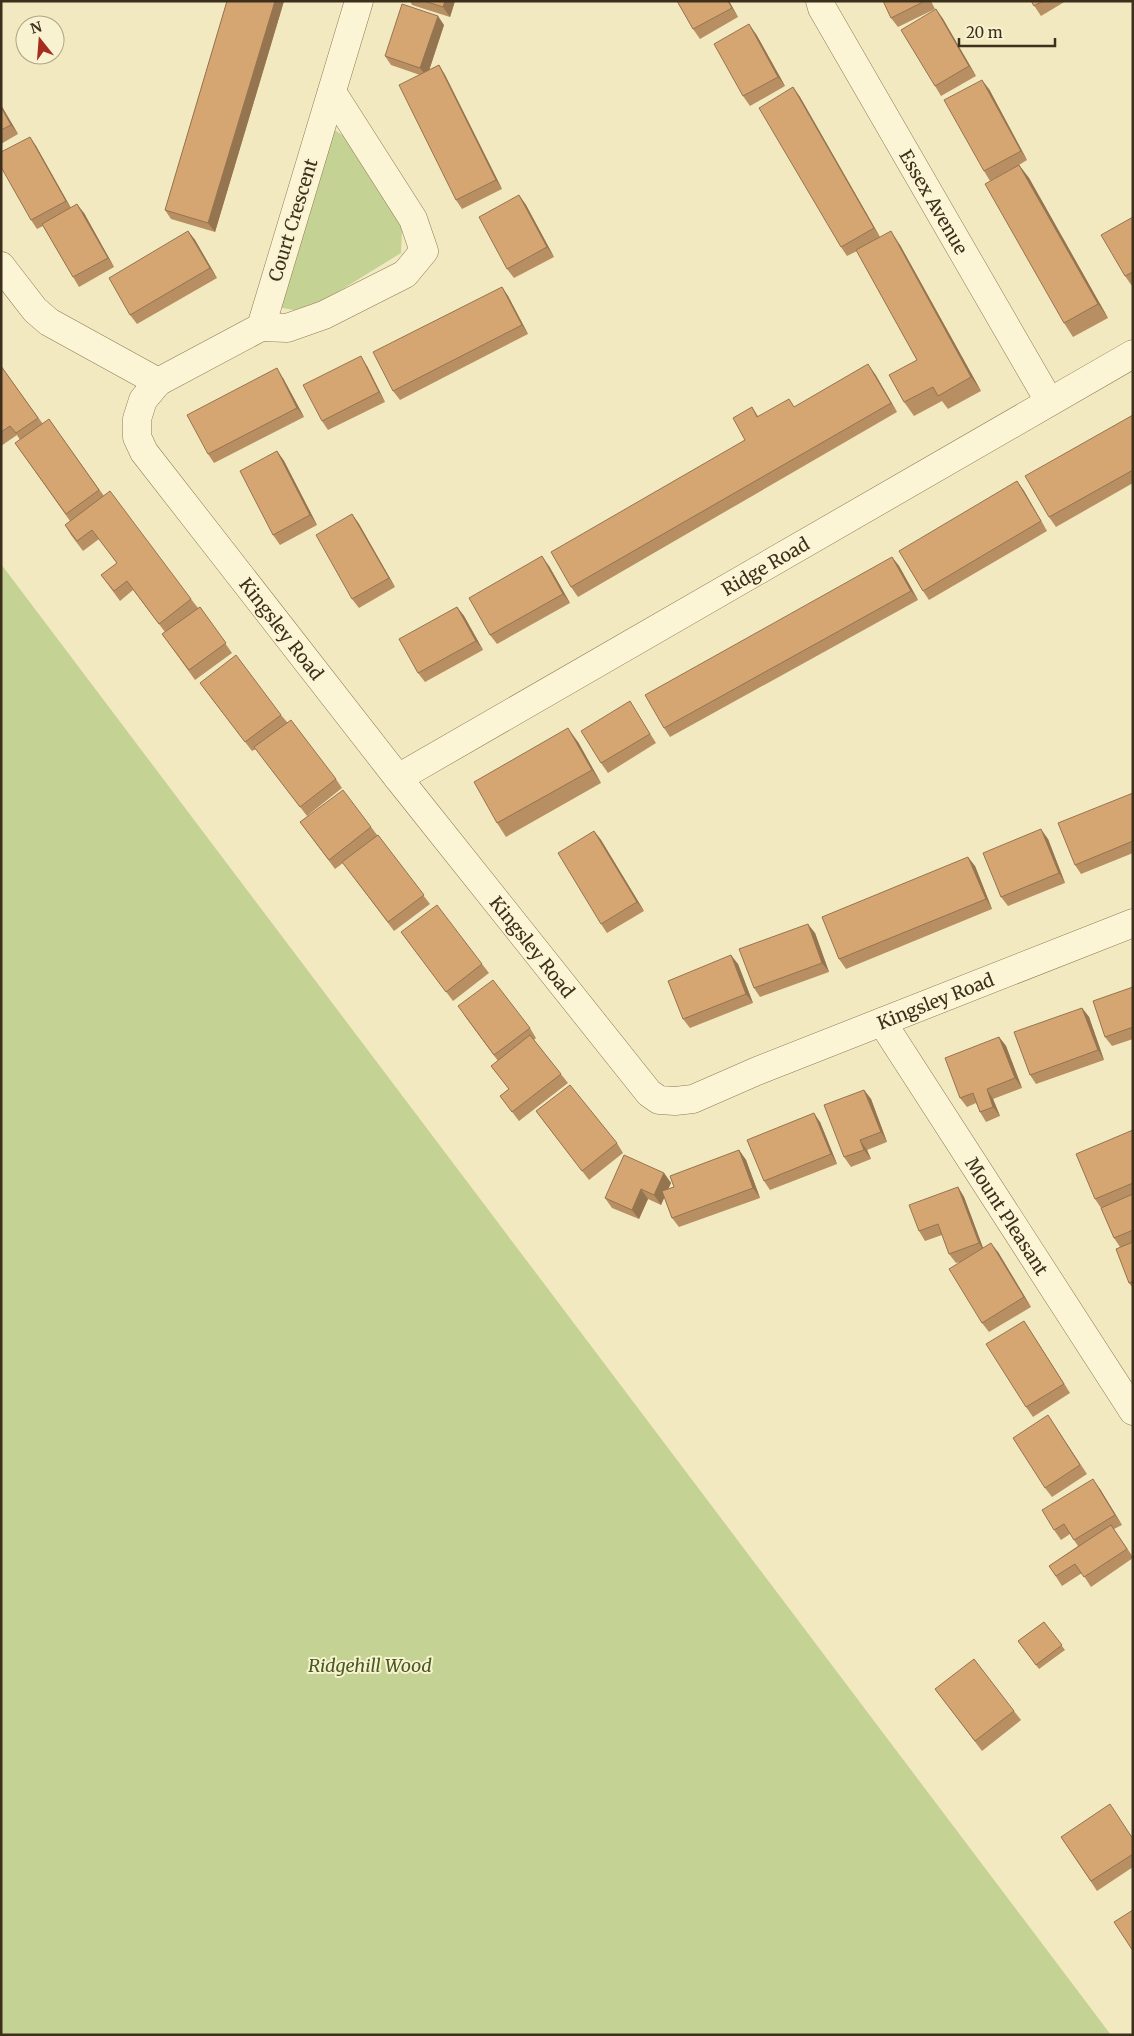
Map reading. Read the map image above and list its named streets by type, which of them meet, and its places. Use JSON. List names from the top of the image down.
{
  "streets": {
    "street": [
      "Essex Avenue",
      "Court Crescent",
      "Ridge Road",
      "Kingsley Road",
      "Mount Pleasant"
    ]
  },
  "crossings": [
    ["Essex Avenue", "Ridge Road"],
    ["Ridge Road", "Kingsley Road"],
    ["Kingsley Road", "Mount Pleasant"]
  ],
  "parks": ["Ridgehill Wood"],
  "scale_bar": "20 m",
  "north": "top"
}
